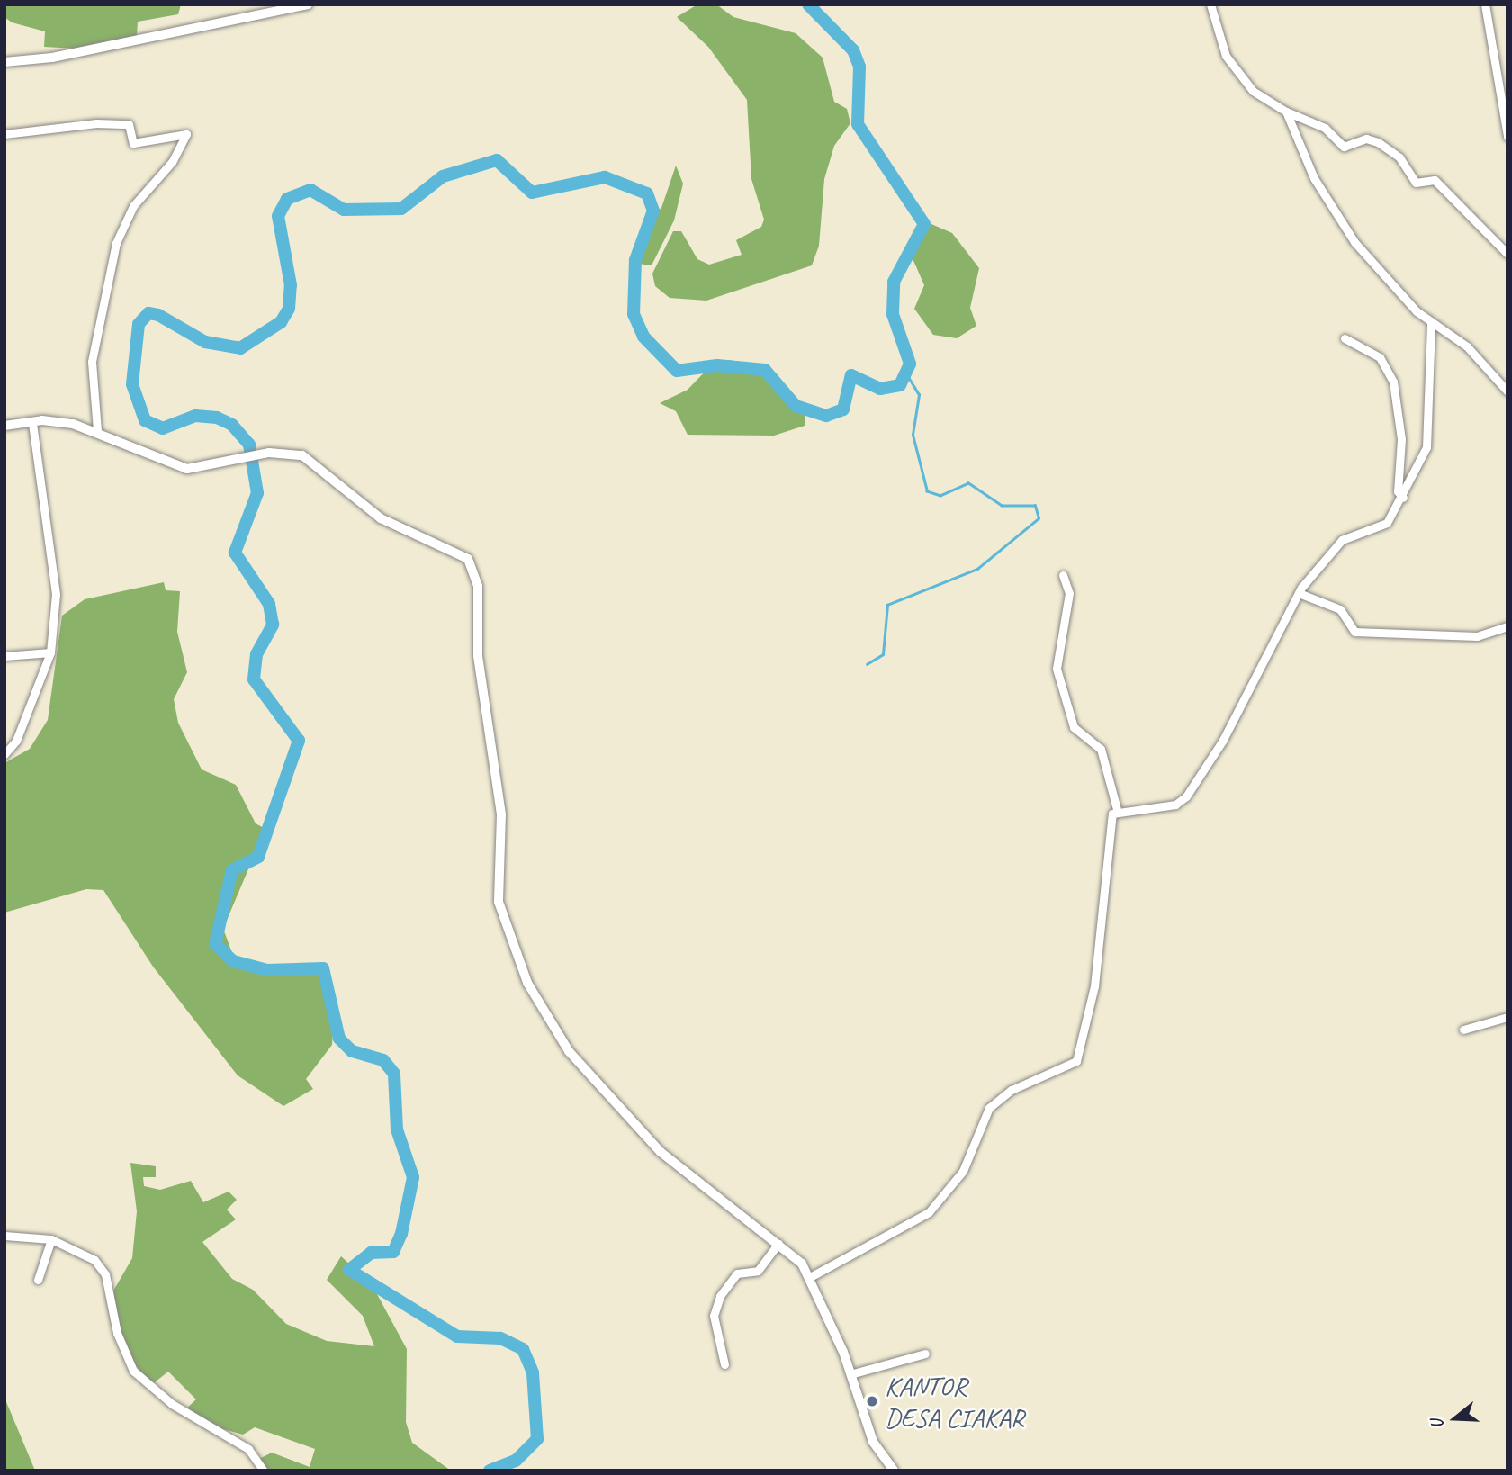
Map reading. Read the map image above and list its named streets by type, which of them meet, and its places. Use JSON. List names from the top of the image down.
{
  "places": ["KANTOR DESA CIAKAR"],
  "north": "left"
}
